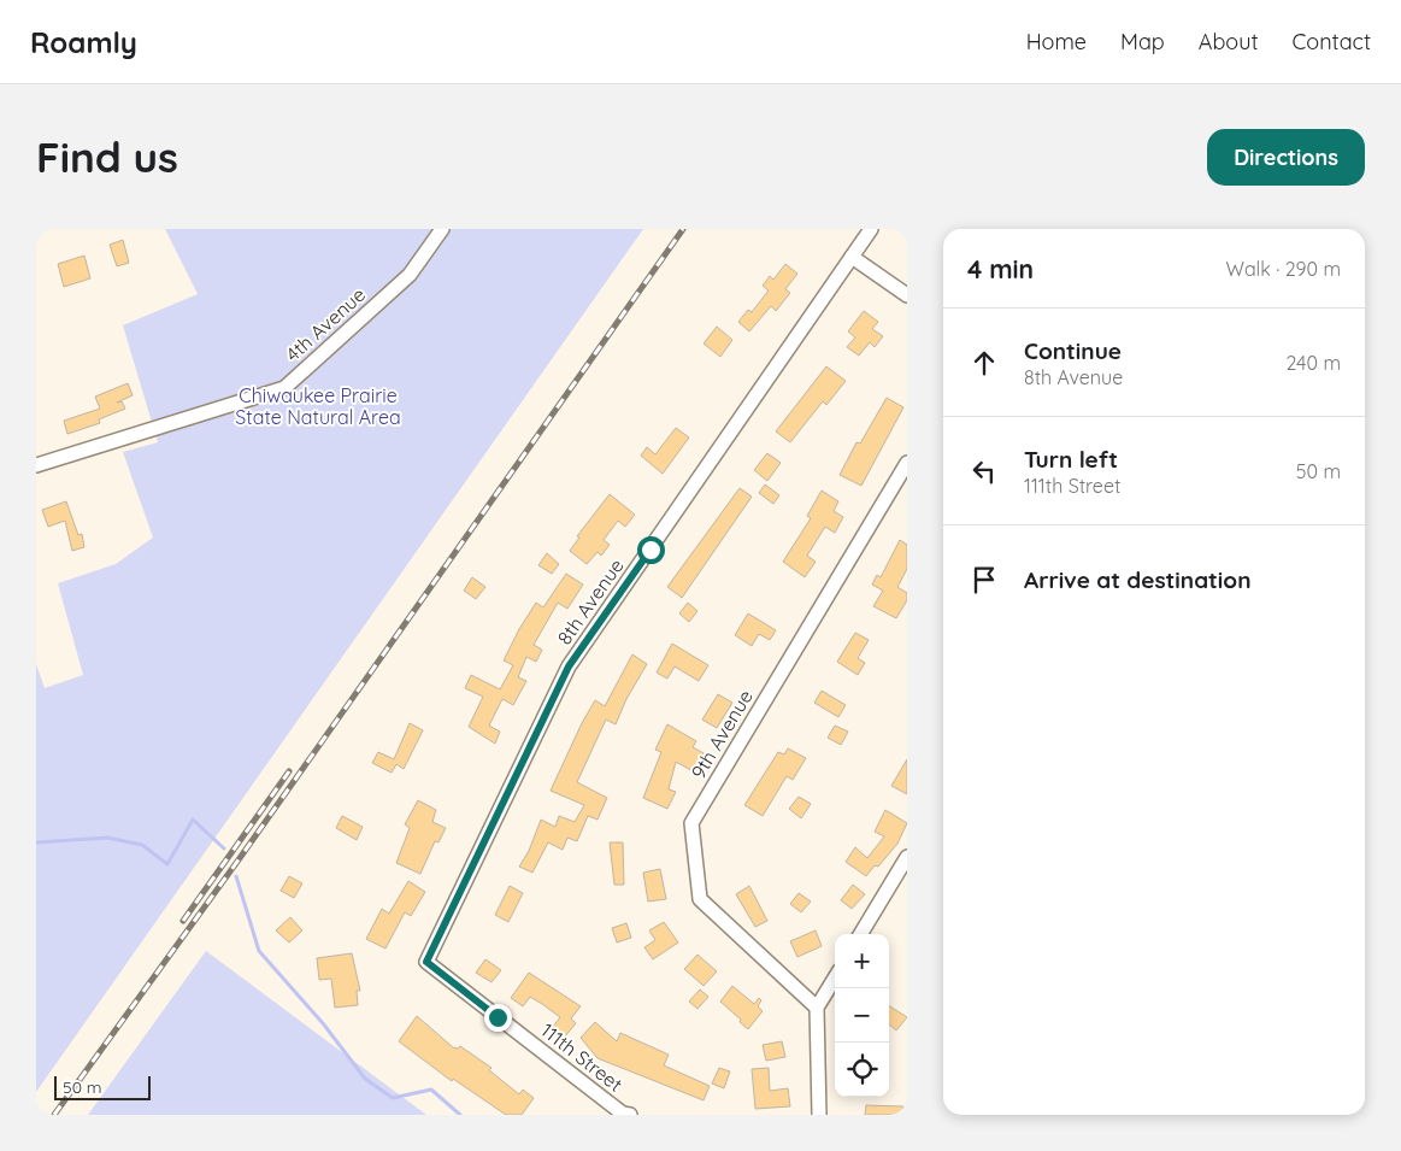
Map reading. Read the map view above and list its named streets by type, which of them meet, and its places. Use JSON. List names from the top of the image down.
{
  "streets": {
    "street": [
      "4th Avenue",
      "8th Avenue",
      "9th Avenue",
      "111th Street"
    ]
  },
  "crossings": [
    ["8th Avenue", "111th Street"]
  ],
  "parks": ["Chiwaukee Prairie State Natural Area"],
  "scale_bar": "50 m",
  "page": {
    "header": "Roamly",
    "nav": [
      "Home",
      "Map",
      "About",
      "Contact"
    ],
    "buttons": "Directions",
    "title": "Find us",
    "heading": ["4 min", "Walk · 290 m"],
    "list": [
      ["Continue", "8th Avenue", "240 m"],
      ["Turn left", "111th Street", "50 m"],
      "Arrive at destination"
    ],
    "map_buttons": ["+", "−"],
    "scale": "50 m"
  }
}
